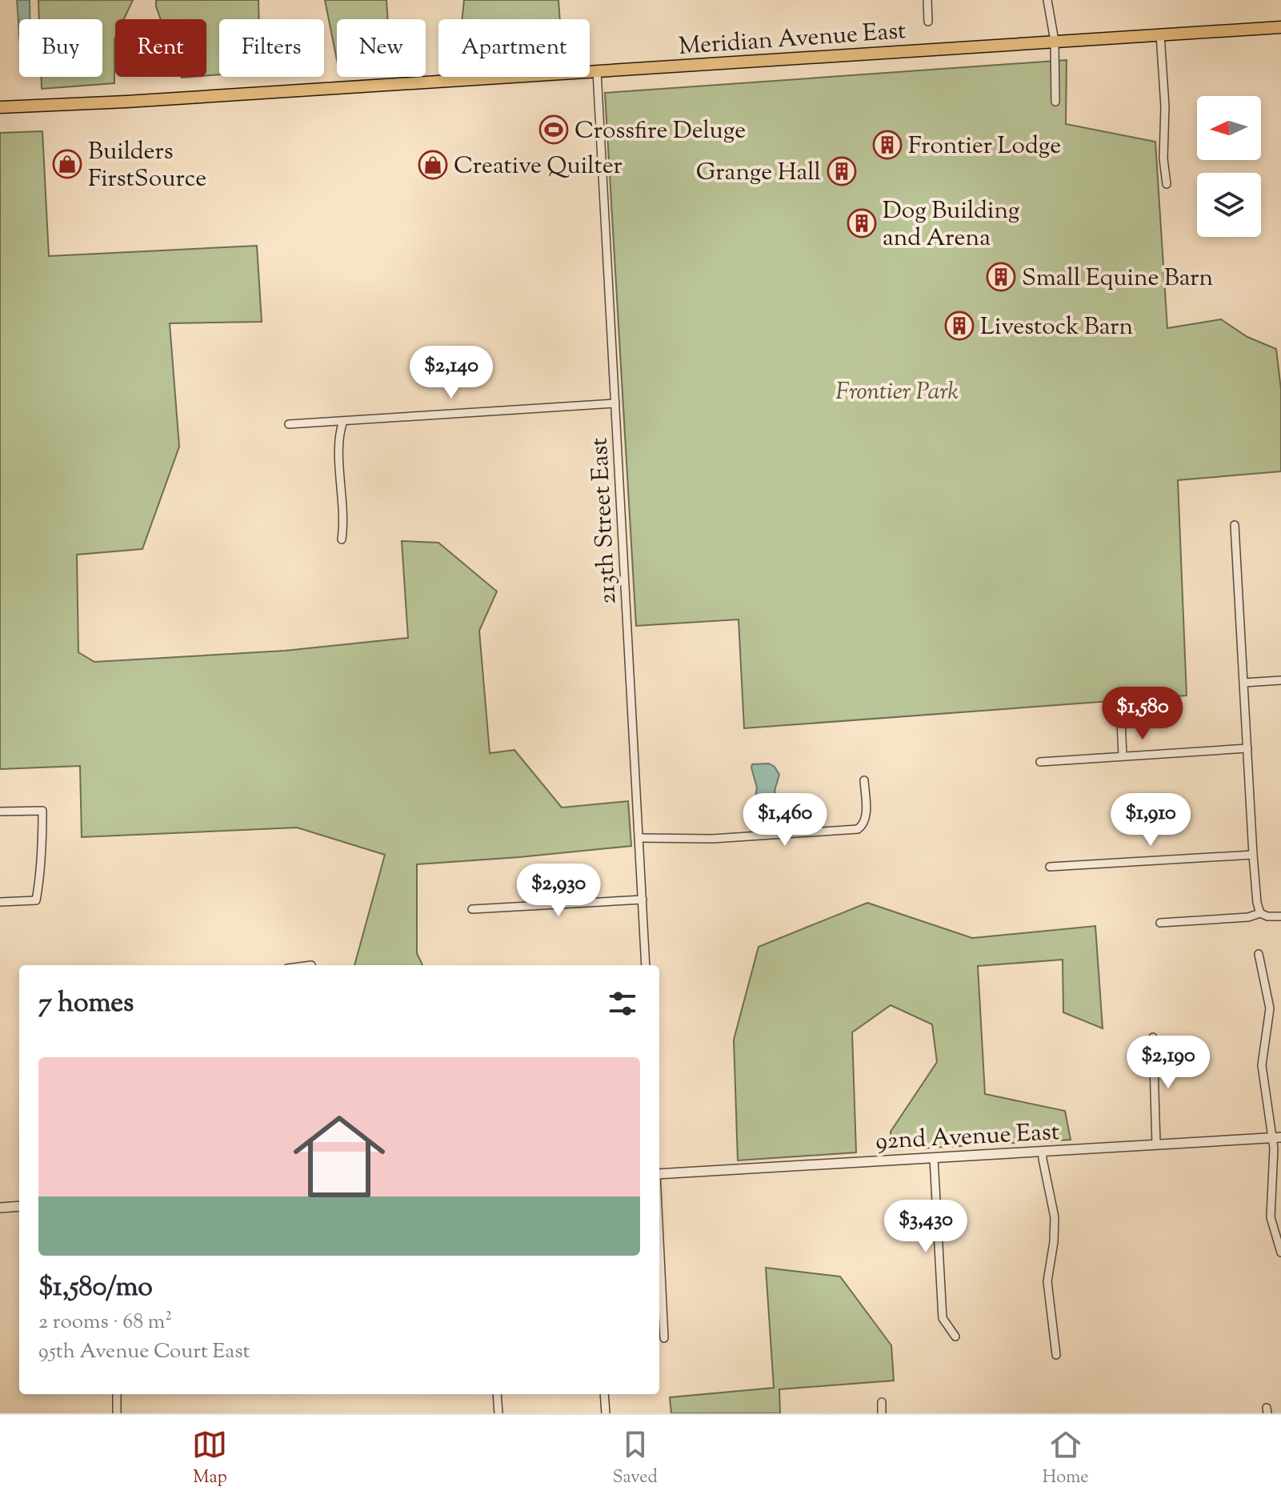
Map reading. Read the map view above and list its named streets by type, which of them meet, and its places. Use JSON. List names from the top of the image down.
{
  "streets": {
    "main road": ["Meridian Avenue East"],
    "street": ["213th Street East", "92nd Avenue East"]
  },
  "crossings": [
    ["Meridian Avenue East", "213th Street East"]
  ],
  "parks": ["Frontier Park"],
  "places": {
    "sports": ["Crossfire Deluge"],
    "building": [
      "Frontier Lodge",
      "Grange Hall",
      "Dog Building and Arena",
      "Small Equine Barn",
      "Livestock Barn"
    ],
    "shop": ["Builders FirstSource", "Creative Quilter"]
  },
  "north": "left",
  "page": {
    "chip": [
      "Buy",
      "Rent",
      "Filters",
      "New",
      "Apartment"
    ],
    "price": [
      "$2,140",
      "$1,580",
      "$1,460",
      "$1,910",
      "$2,930",
      "$2,190",
      "$3,430"
    ],
    "heading": "7 homes",
    "list": [
      {
        "name": "$1,580/mo",
        "note": "2 rooms · 68 m² · 95th Avenue Court East"
      }
    ],
    "tabs": ["Map", "Saved", "Home"]
  }
}
